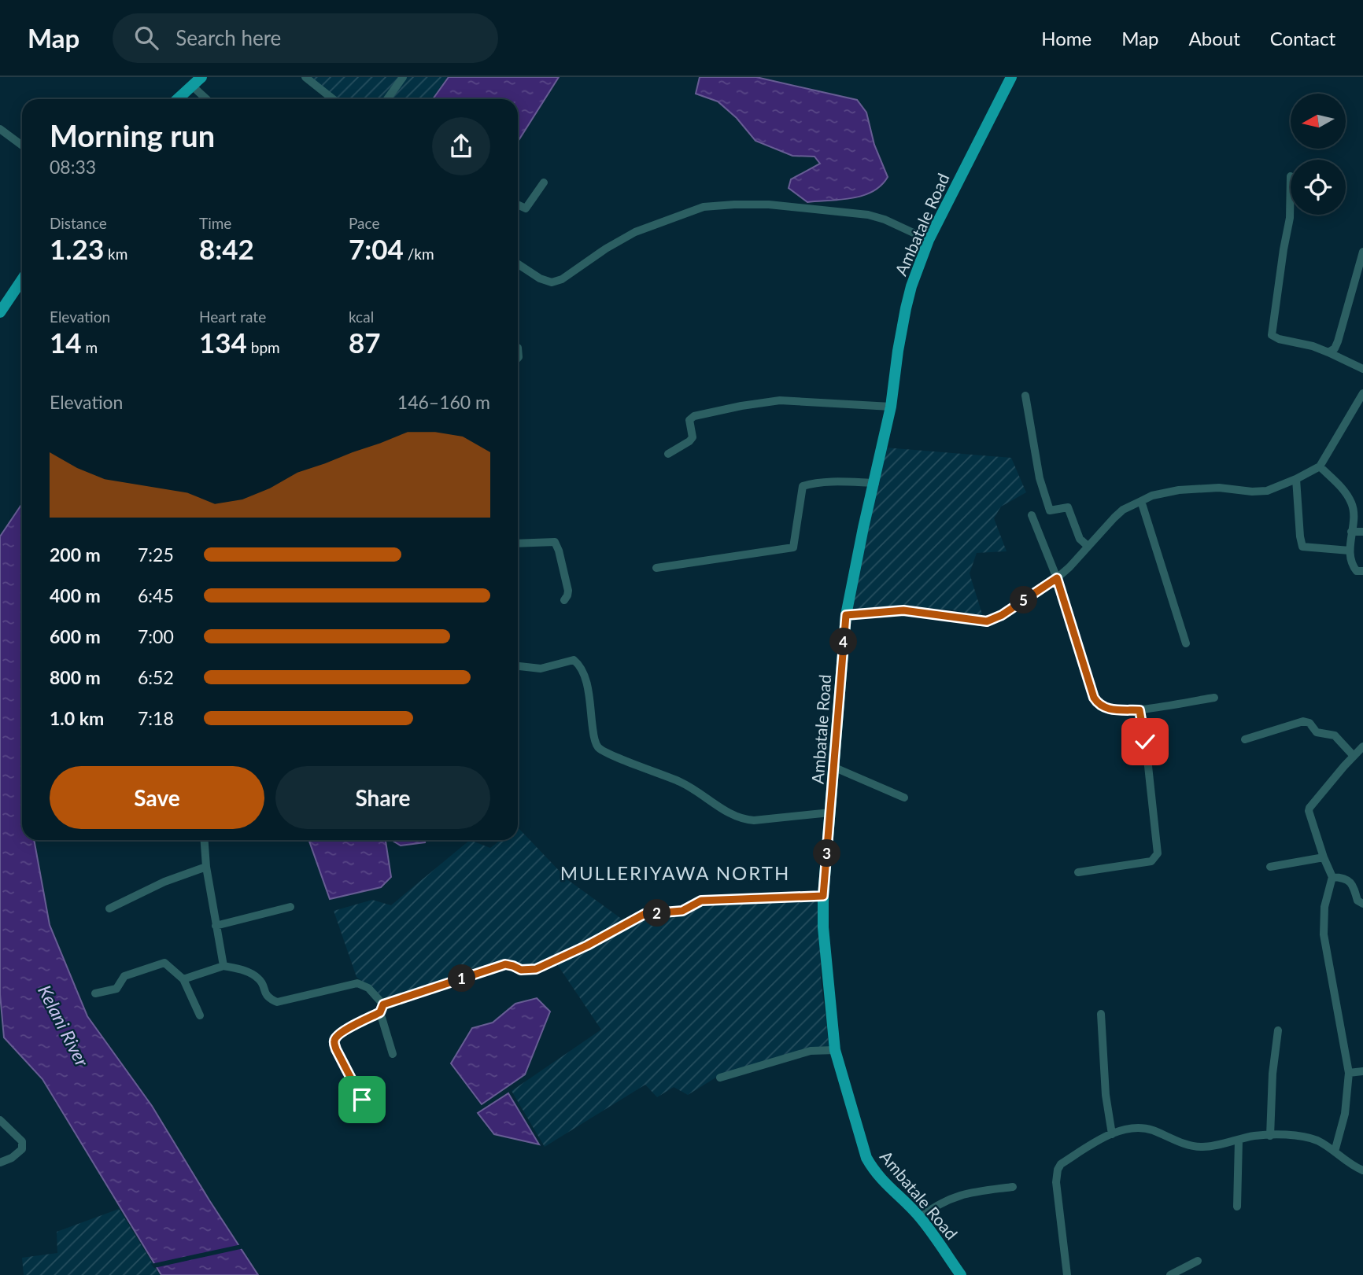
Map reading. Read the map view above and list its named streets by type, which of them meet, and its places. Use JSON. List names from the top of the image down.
{
  "streets": {
    "main road": ["Ambatale Road"]
  },
  "districts": ["MULLERIYAWA NORTH"],
  "water": ["Kelani River"],
  "north": "left",
  "page": {
    "header": "Map",
    "search": "Search here",
    "nav": [
      "Home",
      "Map",
      "About",
      "Contact"
    ],
    "heading": ["Morning run", "08:33"],
    "stats": [
      ["Distance", "1.23 km"],
      ["Time", "8:42"],
      ["Pace", "7:04 /km"],
      ["Elevation", "14 m"],
      ["Heart rate", "134 bpm"],
      ["kcal", "87"]
    ],
    "chart": ["Elevation", "146–160 m"],
    "list": [
      {
        "name": "200 m",
        "note": "7:25"
      },
      {
        "name": "400 m",
        "note": "6:45"
      },
      {
        "name": "600 m",
        "note": "7:00"
      },
      {
        "name": "800 m",
        "note": "6:52"
      },
      {
        "name": "1.0 km",
        "note": "7:18"
      }
    ],
    "pins": [
      "5",
      "4",
      "3",
      "2",
      "1"
    ],
    "buttons": ["Save", "Share"]
  }
}
